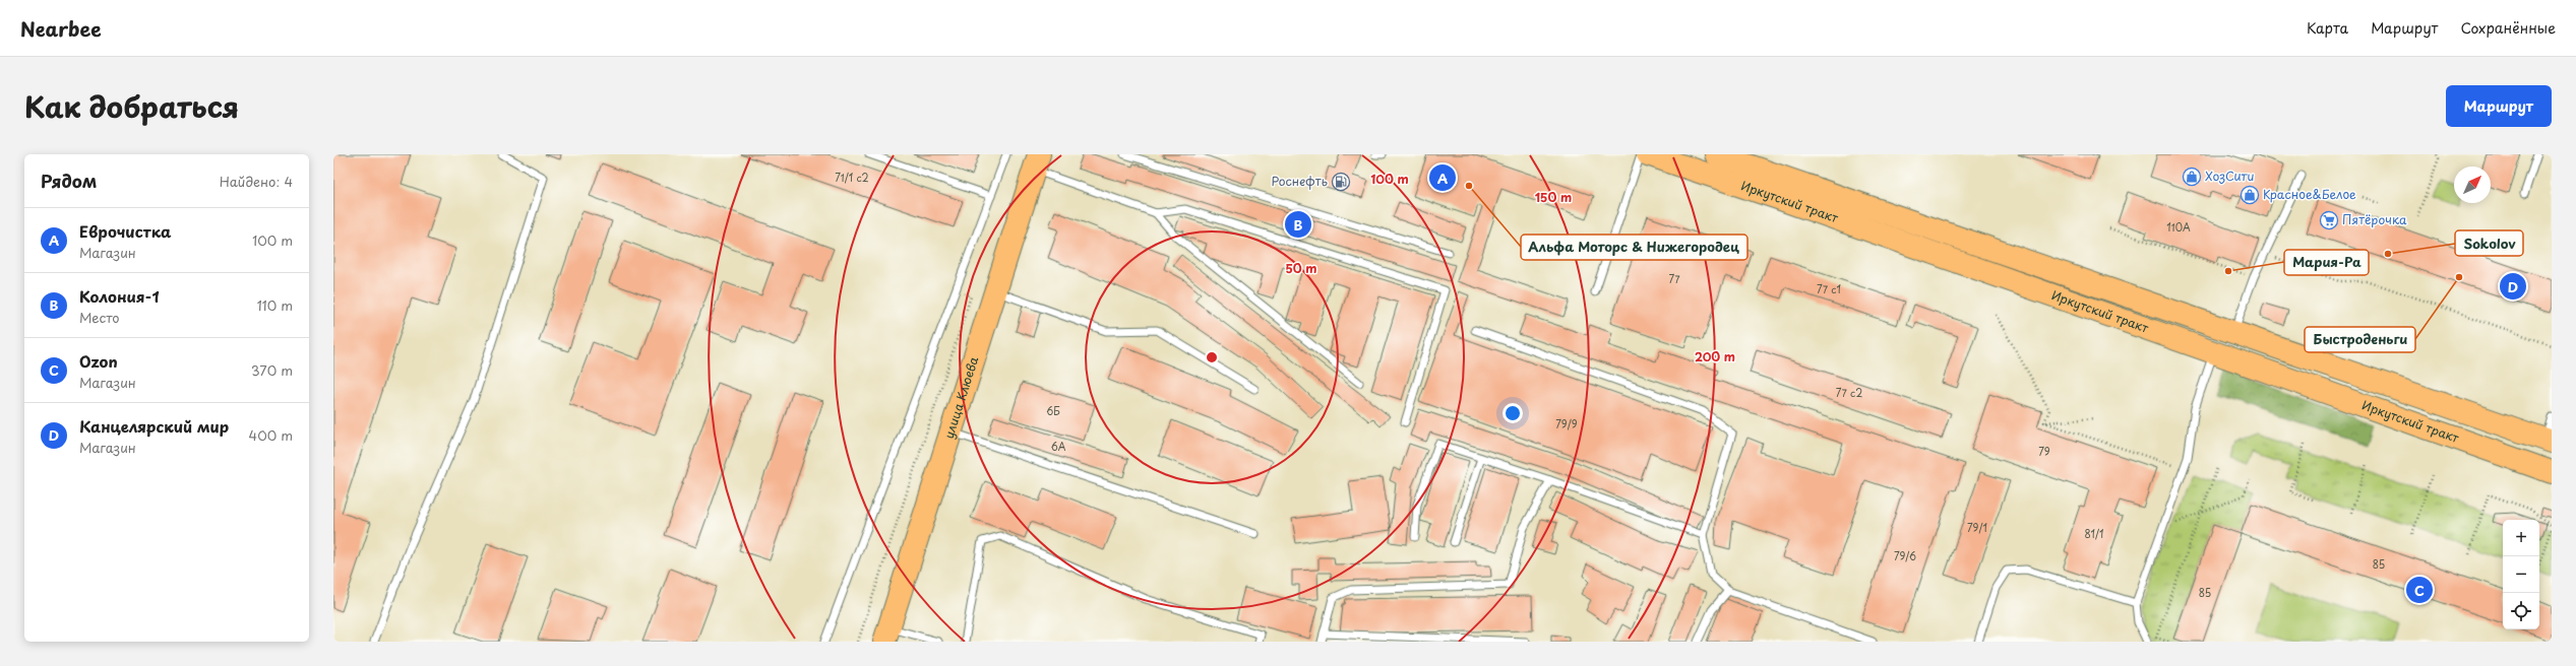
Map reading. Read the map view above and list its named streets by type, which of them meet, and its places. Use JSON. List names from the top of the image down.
{
  "streets": {
    "main road": ["Иркутский тракт", "улица Клюева"]
  },
  "places": {
    "shop": ["ХозСити", "Красное&Белое"],
    "fuel station": ["Роснефть"],
    "other": [
      "Альфа Моторс & Нижегородец",
      "Sokolov",
      "Мария-Ра",
      "Быстроденьги"
    ],
    "supermarket": ["Пятёрочка"]
  },
  "house_numbers": [
    "71/1 с2",
    "110А",
    "77",
    "77 с1",
    "77 с2",
    "6Б",
    "79/9",
    "6А",
    "79",
    "79/1",
    "81/1",
    "79/6",
    "85",
    "85"
  ],
  "north": "top right",
  "page": {
    "header": "Nearbee",
    "nav": ["Карта", "Маршрут", "Сохранённые"],
    "title": "Как добраться",
    "buttons": "Маршрут",
    "heading": ["Рядом", "Найдено: 4"],
    "pins": [
      "A",
      "B",
      "D",
      "C"
    ],
    "list": [
      {
        "mark": "A",
        "name": "Еврочистка",
        "note": "Магазин",
        "value": "100 m"
      },
      {
        "mark": "B",
        "name": "Колония-1",
        "note": "Место",
        "value": "110 m"
      },
      {
        "mark": "C",
        "name": "Ozon",
        "note": "Магазин",
        "value": "370 m"
      },
      {
        "mark": "D",
        "name": "Канцелярский мир",
        "note": "Магазин",
        "value": "400 m"
      }
    ],
    "map_buttons": ["+", "−"]
  },
  "rings": [
    "100 m",
    "150 m",
    "50 m",
    "200 m"
  ]
}
